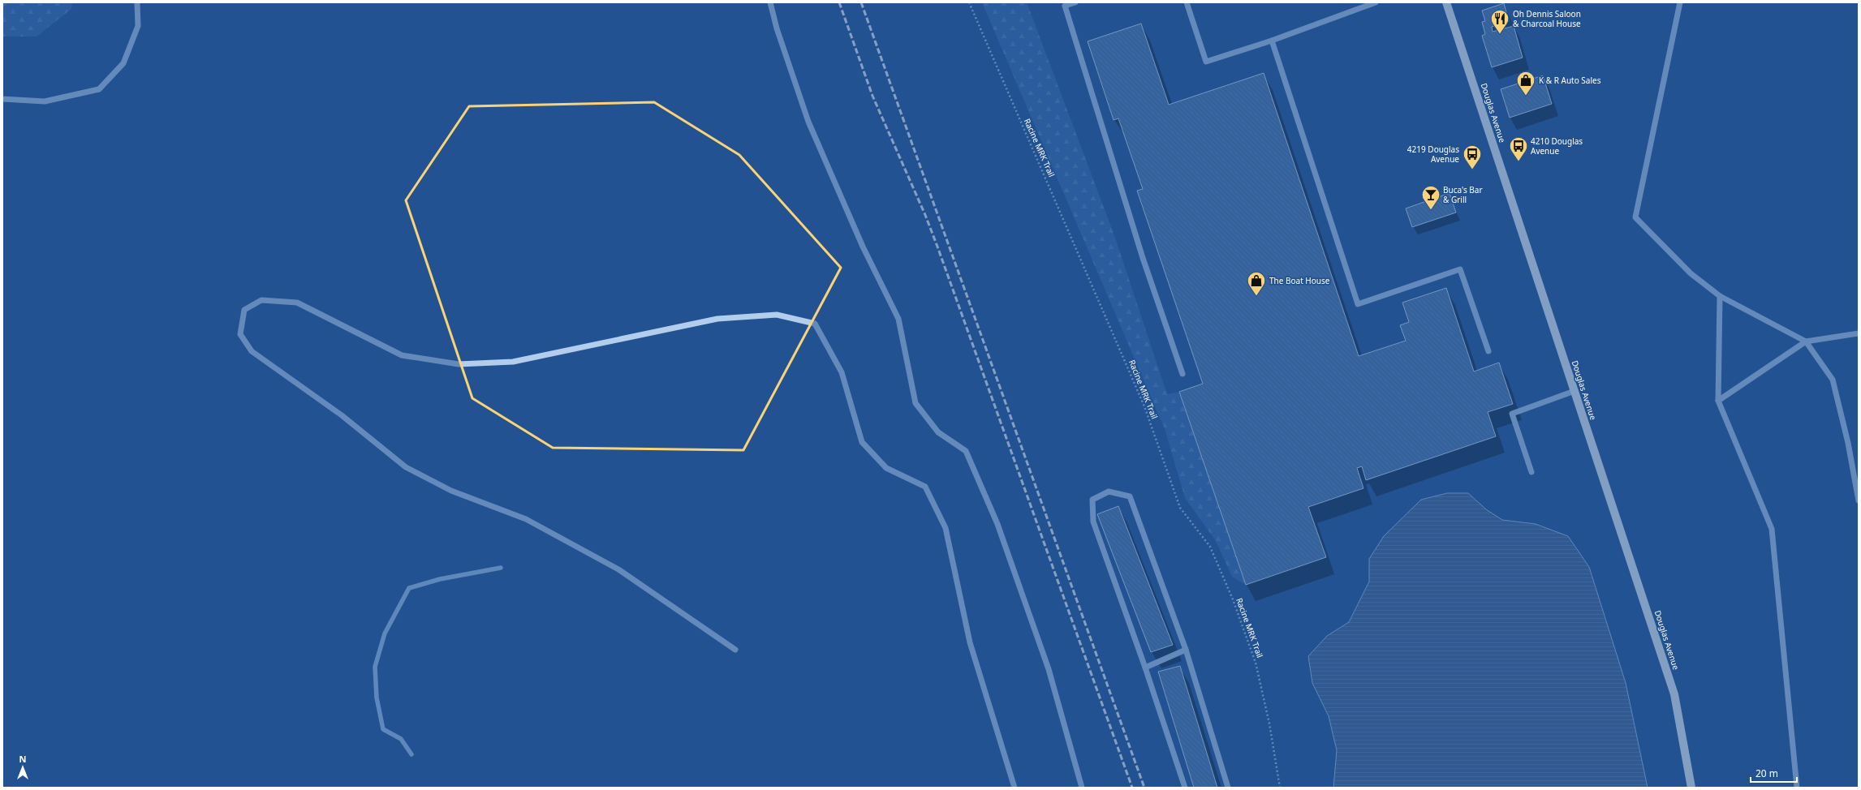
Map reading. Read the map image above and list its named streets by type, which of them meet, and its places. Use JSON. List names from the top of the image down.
{
  "streets": {
    "main road": ["Douglas Avenue"],
    "path": ["Racine MRK Trail"]
  },
  "places": {
    "restaurant": ["Oh Dennis Saloon & Charcoal House"],
    "shop": ["K & R Auto Sales", "The Boat House"],
    "bus stop": ["4210 Douglas Avenue", "4219 Douglas Avenue"],
    "bar": ["Buca's Bar & Grill"]
  },
  "scale_bar": "20 m",
  "north": "top"
}
